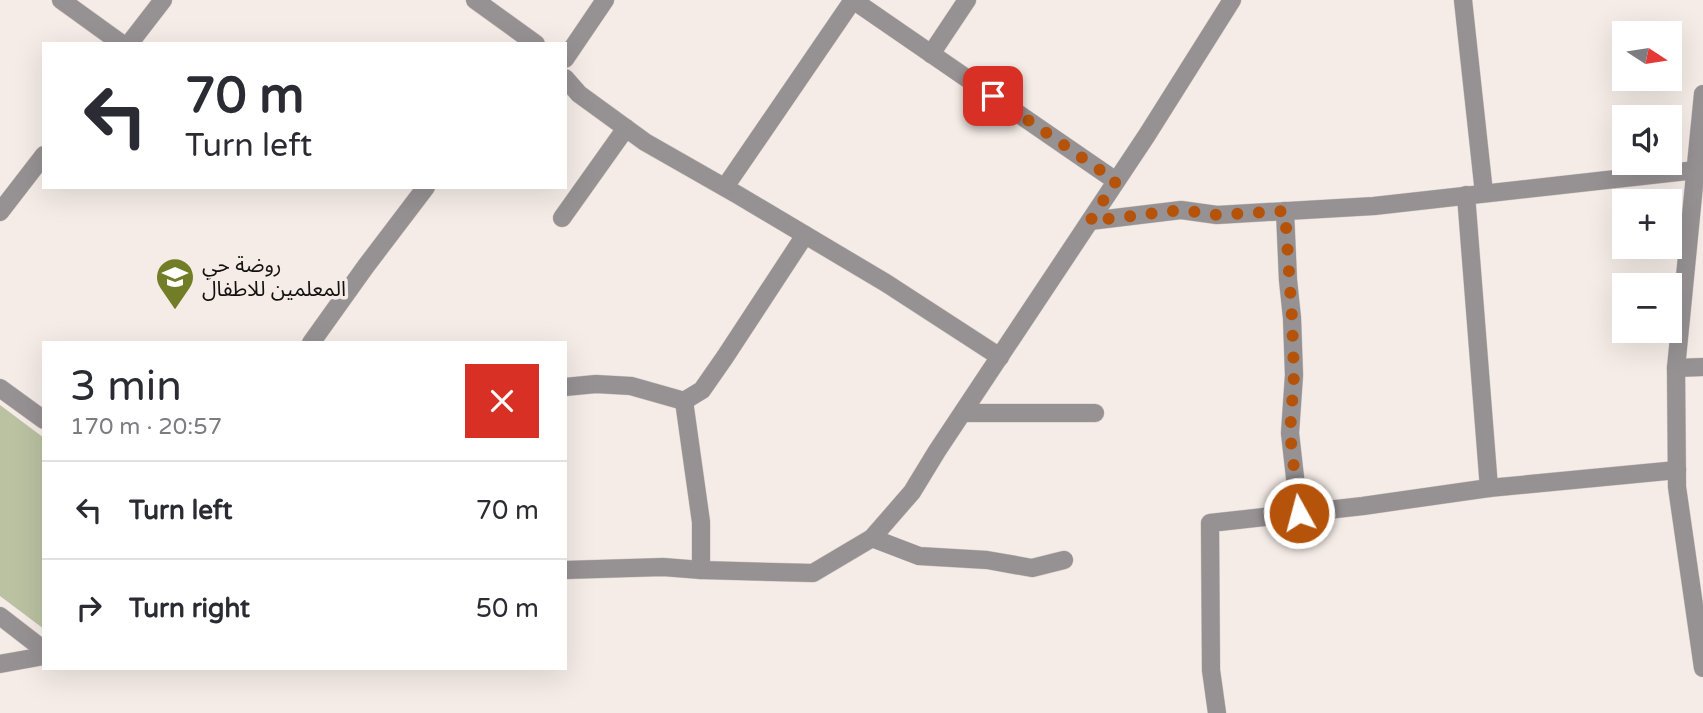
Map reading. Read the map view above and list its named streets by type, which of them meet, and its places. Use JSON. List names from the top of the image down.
{
  "places": {
    "school or university": ["روضة حي المعلمين للاطفال"]
  },
  "north": "right",
  "page": {
    "map_buttons": ["+", "−"],
    "turn": ["70 m", "Turn left"],
    "heading": ["3 min", "170 m · 20:57"],
    "list": [
      {
        "name": "Turn left",
        "value": "70 m"
      },
      {
        "name": "Turn right",
        "value": "50 m"
      }
    ]
  }
}
